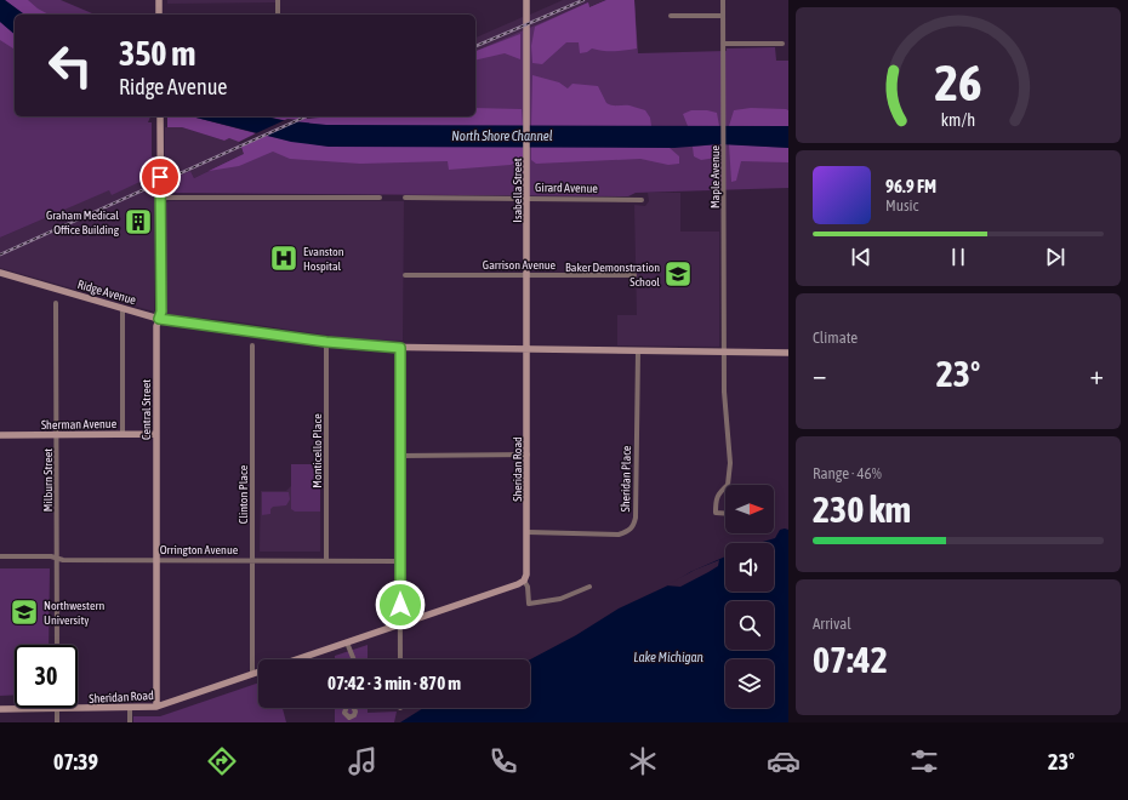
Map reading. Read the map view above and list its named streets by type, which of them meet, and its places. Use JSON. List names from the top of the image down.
{
  "streets": {
    "street": [
      "Maple Avenue",
      "Girard Avenue",
      "Isabella Street",
      "Garrison Avenue",
      "Ridge Avenue",
      "Central Street",
      "Sherman Avenue",
      "Monticello Place",
      "Sheridan Road",
      "Sheridan Place",
      "Milburn Street",
      "Clinton Place",
      "Orrington Avenue"
    ]
  },
  "crossings": [
    ["Girard Avenue", "Isabella Street"],
    ["Isabella Street", "Garrison Avenue"],
    ["Isabella Street", "Ridge Avenue"],
    ["Isabella Street", "Sheridan Road"],
    ["Ridge Avenue", "Central Street"],
    ["Ridge Avenue", "Monticello Place"],
    ["Ridge Avenue", "Sheridan Road"],
    ["Central Street", "Sherman Avenue"],
    ["Central Street", "Sheridan Road"],
    ["Central Street", "Orrington Avenue"],
    ["Sherman Avenue", "Milburn Street"],
    ["Monticello Place", "Orrington Avenue"],
    ["Sheridan Road", "Sheridan Place"],
    ["Sheridan Road", "Clinton Place"],
    ["Milburn Street", "Orrington Avenue"],
    ["Clinton Place", "Orrington Avenue"]
  ],
  "water": ["North Shore Channel", "Lake Michigan"],
  "places": {
    "building": ["Graham Medical Office Building"],
    "hospital": ["Evanston Hospital"],
    "school or university": ["Baker Demonstration School", "Northwestern University"]
  },
  "north": "right",
  "page": {
    "turn": ["350 m", "Ridge Avenue"],
    "song": ["96.9 FM", "Music"],
    "tile": [
      "Climate",
      ["Range · 46%", "230 km"],
      ["Arrival", "07:42"]
    ],
    "heat": ["−", "23°", "+"],
    "limit": "30",
    "trip": "07:42 · 3 min · 870 m",
    "tabs": ["07:39", "23°"],
    "gauge": ["26", "km/h"]
  }
}
